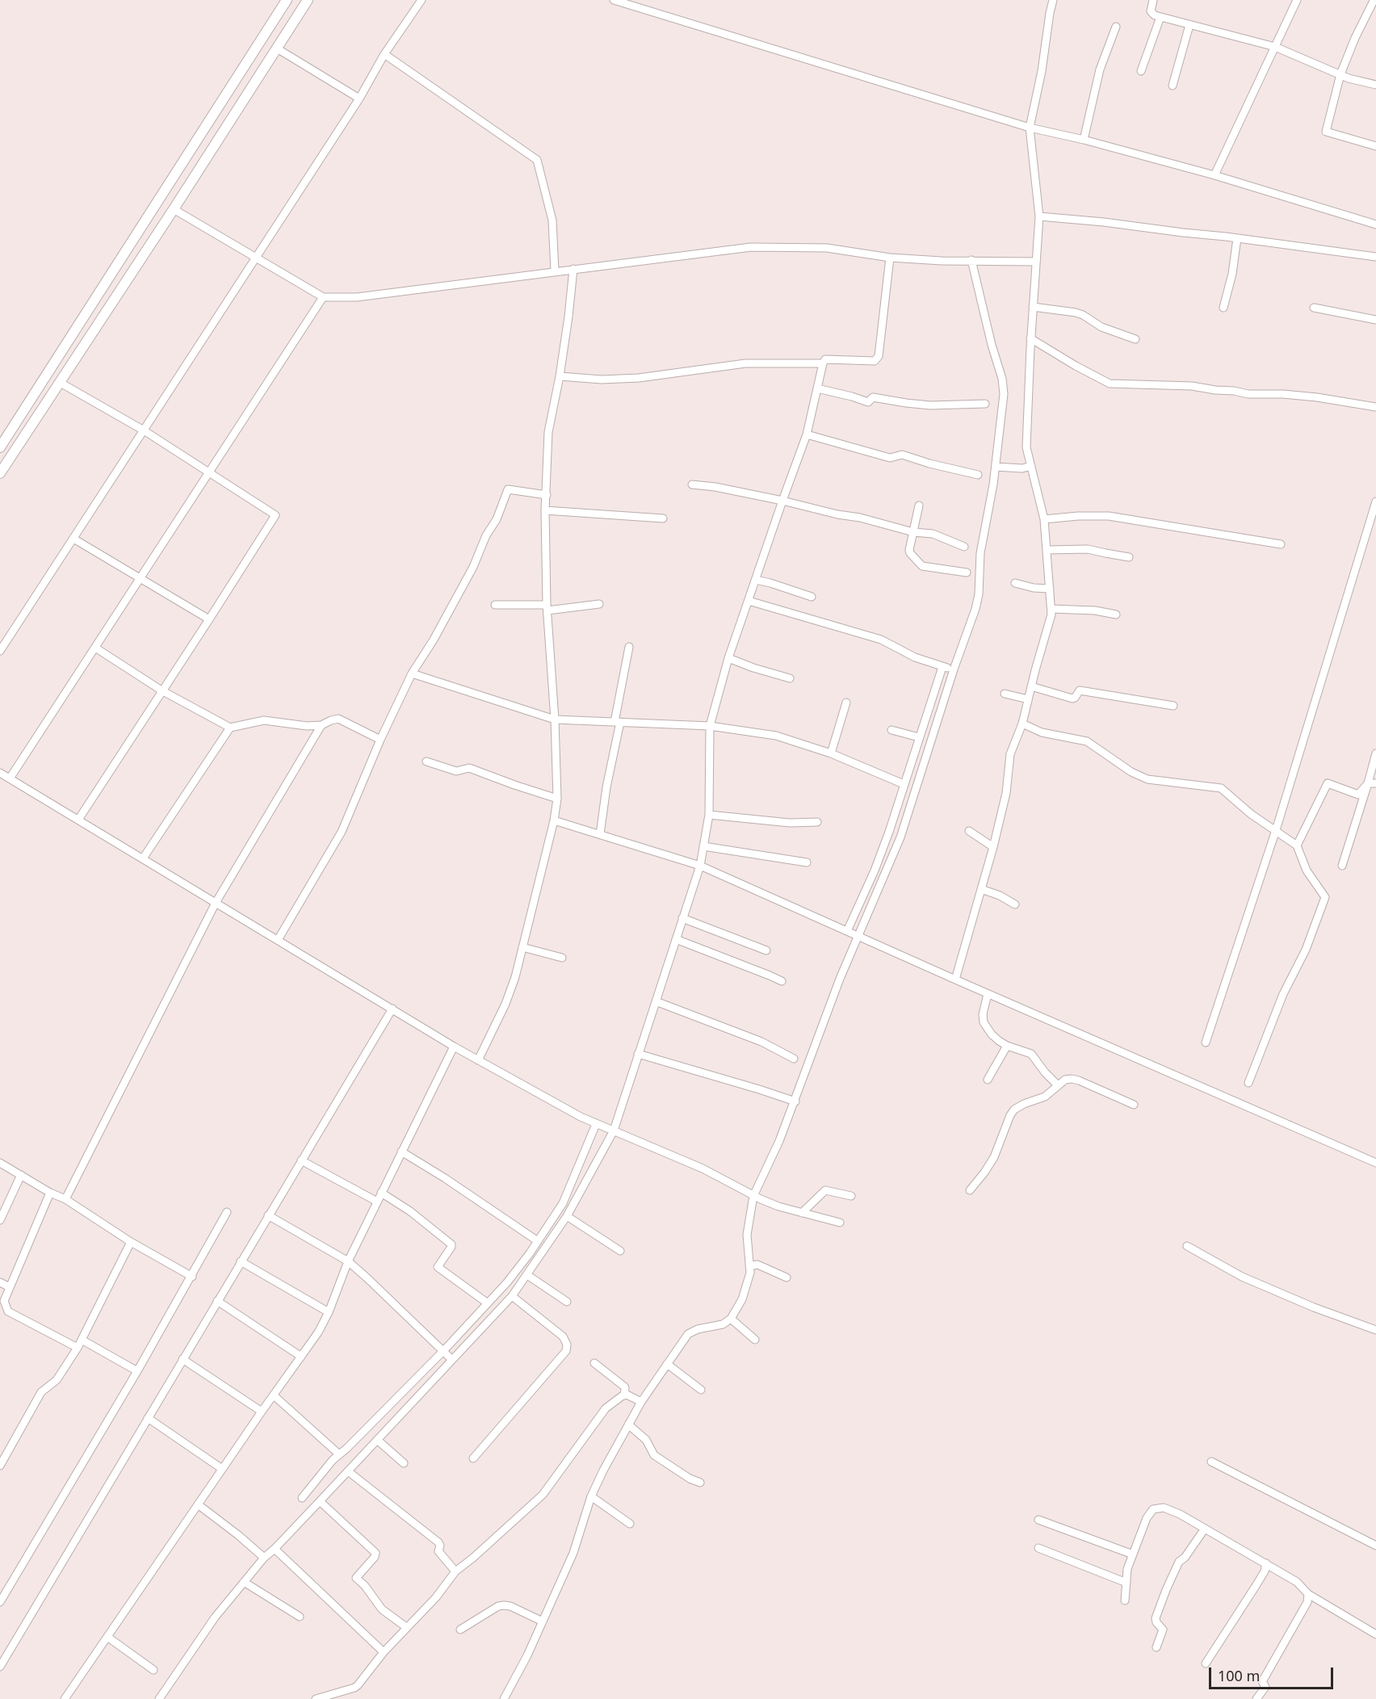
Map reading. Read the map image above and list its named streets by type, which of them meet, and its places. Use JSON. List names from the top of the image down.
{
  "scale_bar": "100 m"
}
